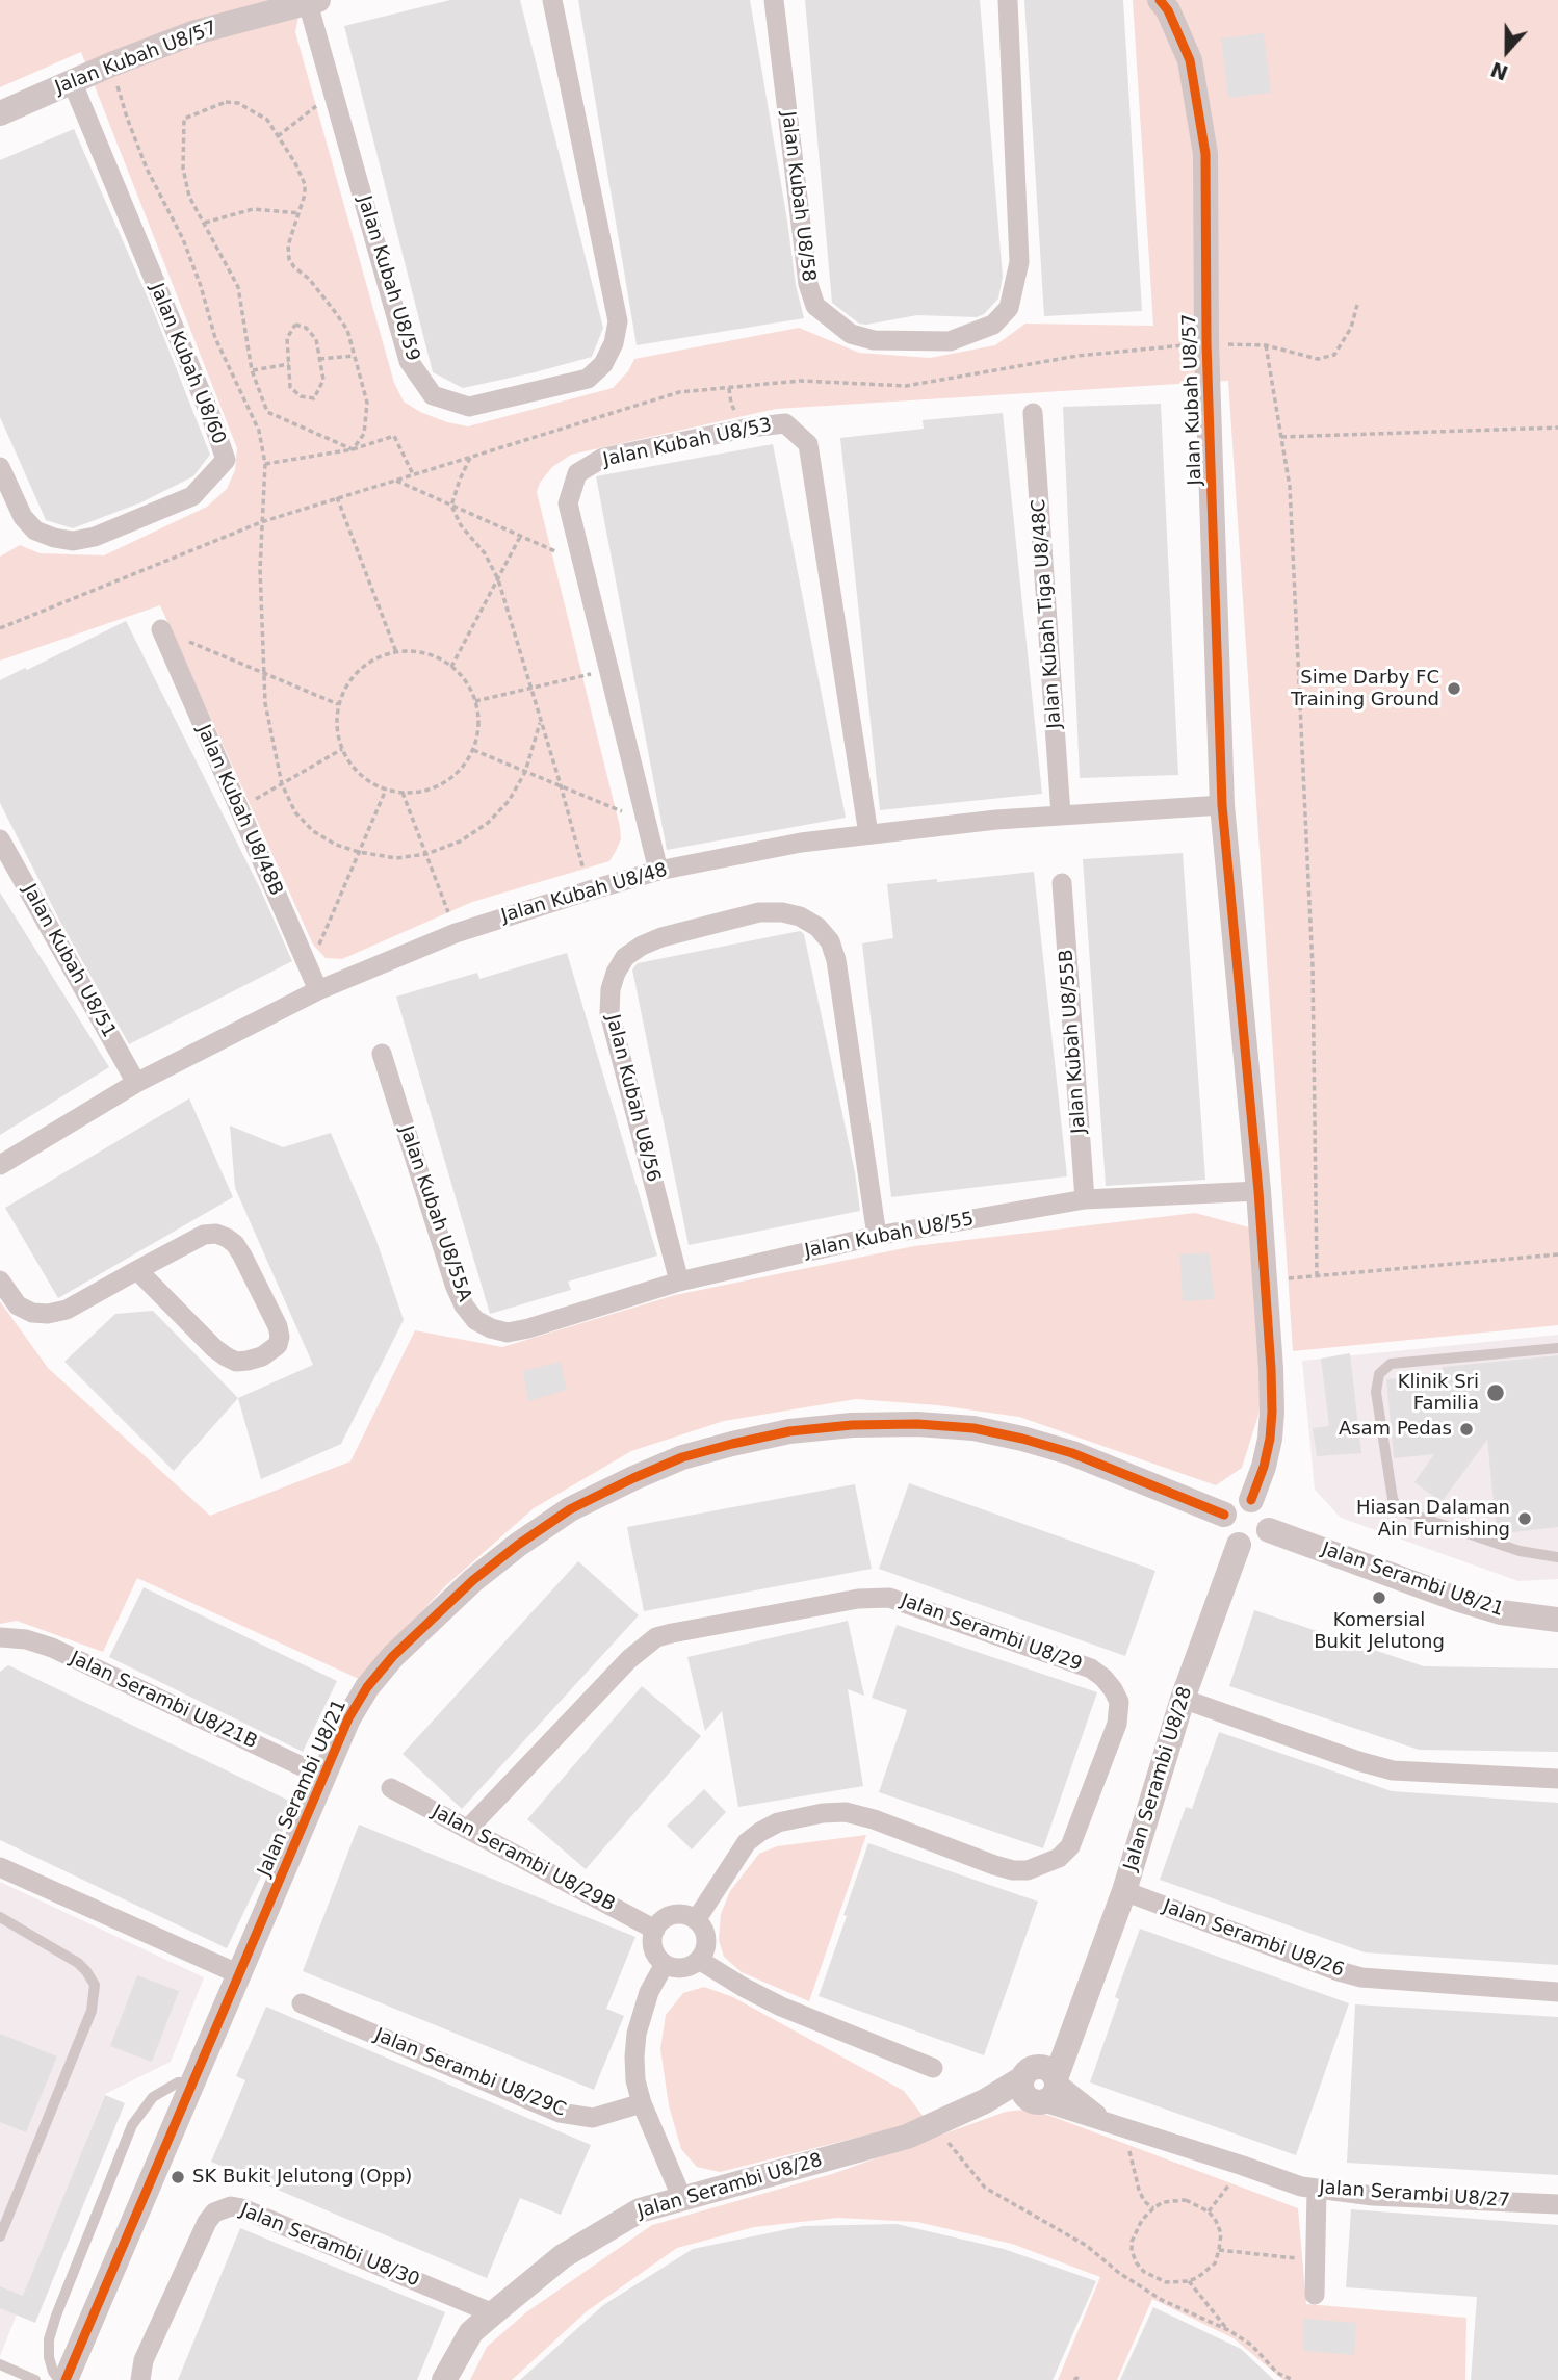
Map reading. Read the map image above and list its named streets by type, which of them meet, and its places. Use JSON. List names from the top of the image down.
{
  "streets": {
    "street": [
      "Jalan Kubah U8/57",
      "Jalan Kubah U8/58",
      "Jalan Kubah U8/59",
      "Jalan Kubah U8/60",
      "Jalan Kubah U8/53",
      "Jalan Kubah Tiga U8/48C",
      "Jalan Kubah U8/48B",
      "Jalan Kubah U8/48",
      "Jalan Kubah U8/51",
      "Jalan Kubah U8/55B",
      "Jalan Kubah U8/56",
      "Jalan Kubah U8/55A",
      "Jalan Kubah U8/55",
      "Jalan Serambi U8/21",
      "Jalan Serambi U8/29",
      "Jalan Serambi U8/21B",
      "Jalan Serambi U8/28",
      "Jalan Serambi U8/29B",
      "Jalan Serambi U8/26",
      "Jalan Serambi U8/29C",
      "Jalan Serambi U8/27",
      "Jalan Serambi U8/30"
    ]
  },
  "crossings": [
    ["Jalan Kubah U8/57", "Jalan Kubah U8/59"],
    ["Jalan Kubah U8/57", "Jalan Kubah U8/60"],
    ["Jalan Kubah U8/57", "Jalan Kubah U8/48"],
    ["Jalan Kubah U8/57", "Jalan Kubah U8/55"],
    ["Jalan Kubah U8/57", "Jalan Serambi U8/21"],
    ["Jalan Kubah U8/57", "Jalan Serambi U8/28"],
    ["Jalan Kubah U8/53", "Jalan Kubah U8/48"],
    ["Jalan Kubah Tiga U8/48C", "Jalan Kubah U8/48"],
    ["Jalan Kubah U8/48B", "Jalan Kubah U8/48"],
    ["Jalan Kubah U8/48", "Jalan Kubah U8/51"],
    ["Jalan Kubah U8/55B", "Jalan Kubah U8/55"],
    ["Jalan Kubah U8/56", "Jalan Kubah U8/55"],
    ["Jalan Kubah U8/55A", "Jalan Kubah U8/55"],
    ["Jalan Serambi U8/21", "Jalan Serambi U8/21B"],
    ["Jalan Serambi U8/21", "Jalan Serambi U8/28"],
    ["Jalan Serambi U8/29", "Jalan Serambi U8/29B"],
    ["Jalan Serambi U8/28", "Jalan Serambi U8/26"],
    ["Jalan Serambi U8/28", "Jalan Serambi U8/27"],
    ["Jalan Serambi U8/28", "Jalan Serambi U8/30"]
  ],
  "places": [
    "Sime Darby FC Training Ground",
    "Klinik Sri Familia",
    "Asam Pedas",
    "Hiasan Dalaman Ain Furnishing",
    "Komersial Bukit Jelutong",
    "SK Bukit Jelutong (Opp)"
  ],
  "north": "bottom"
}
